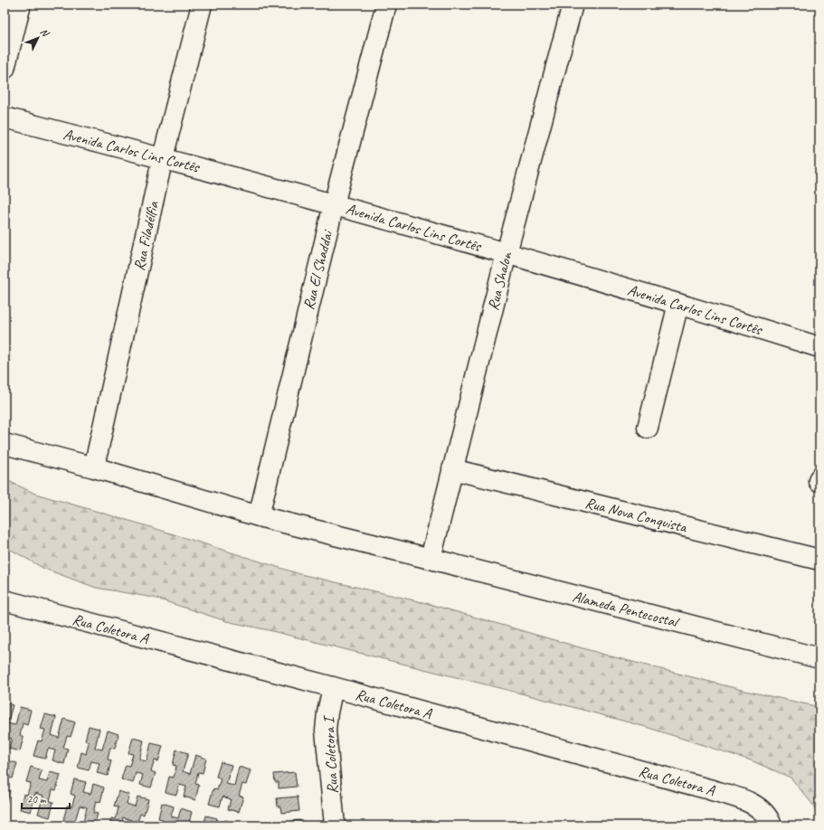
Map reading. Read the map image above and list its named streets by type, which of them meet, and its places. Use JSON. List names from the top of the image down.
{
  "streets": {
    "street": [
      "Avenida Carlos Lins Cortês",
      "Rua Filadélfia",
      "Rua El Shaddai",
      "Rua Shalon",
      "Rua Nova Conquista",
      "Alameda Pentecostal",
      "Rua Coletora A",
      "Rua Coletora I"
    ]
  },
  "crossings": [
    ["Avenida Carlos Lins Cortês", "Rua Filadélfia"],
    ["Avenida Carlos Lins Cortês", "Rua El Shaddai"],
    ["Avenida Carlos Lins Cortês", "Rua Shalon"],
    ["Rua Filadélfia", "Alameda Pentecostal"],
    ["Rua El Shaddai", "Alameda Pentecostal"],
    ["Rua Shalon", "Rua Nova Conquista"],
    ["Rua Shalon", "Alameda Pentecostal"],
    ["Rua Coletora A", "Rua Coletora I"]
  ],
  "scale_bar": "20 m",
  "north": "top right"
}
